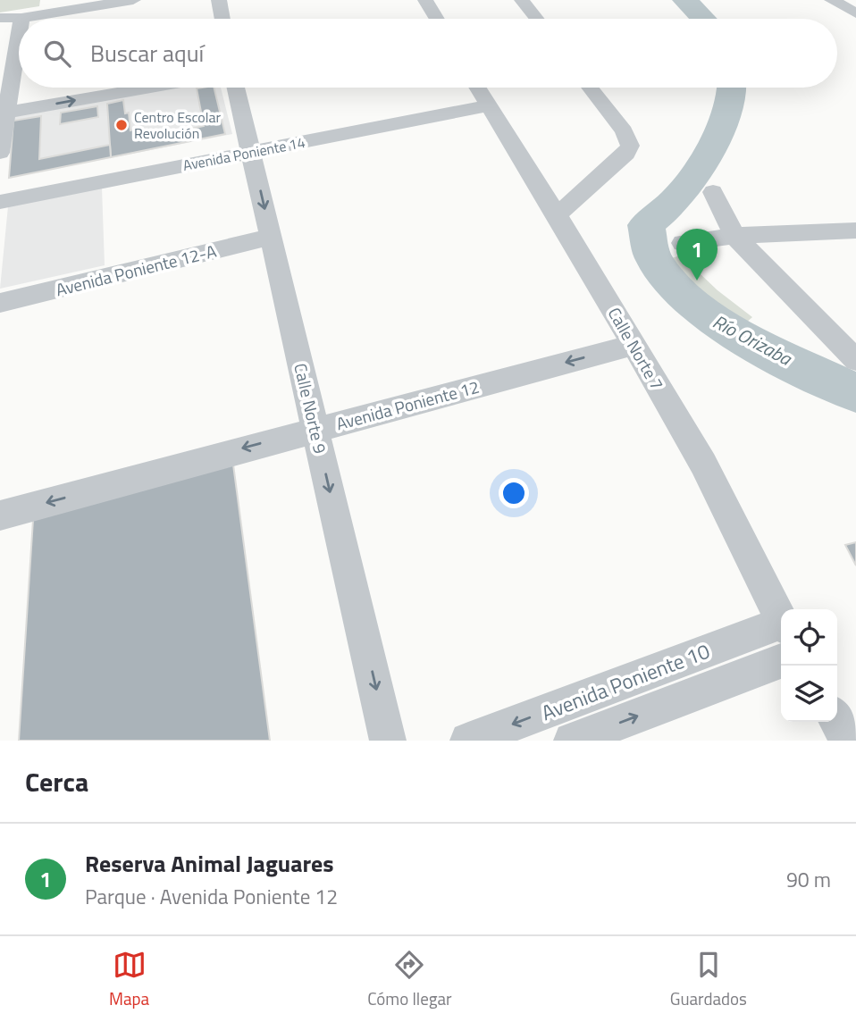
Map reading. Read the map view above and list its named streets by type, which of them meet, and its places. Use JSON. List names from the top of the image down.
{
  "streets": {
    "street": [
      "Avenida Poniente 14",
      "Avenida Poniente 12-A",
      "Calle Norte 7",
      "Avenida Poniente 12",
      "Calle Norte 9",
      "Avenida Poniente 10"
    ]
  },
  "crossings": [
    ["Avenida Poniente 14", "Calle Norte 7"],
    ["Avenida Poniente 14", "Calle Norte 9"],
    ["Avenida Poniente 12-A", "Calle Norte 9"],
    ["Calle Norte 7", "Avenida Poniente 12"],
    ["Avenida Poniente 12", "Calle Norte 9"]
  ],
  "one_way": ["Avenida Poniente 12", "Calle Norte 9"],
  "water": ["Río Orizaba"],
  "places": ["Centro Escolar Revolución"],
  "page": {
    "search": "Buscar aquí",
    "pins": "1",
    "heading": "Cerca",
    "list": [
      {
        "mark": "1",
        "name": "Reserva Animal Jaguares",
        "note": "Parque · Avenida Poniente 12",
        "value": "90 m"
      }
    ],
    "nav": ["Mapa", "Cómo llegar", "Guardados"]
  }
}
